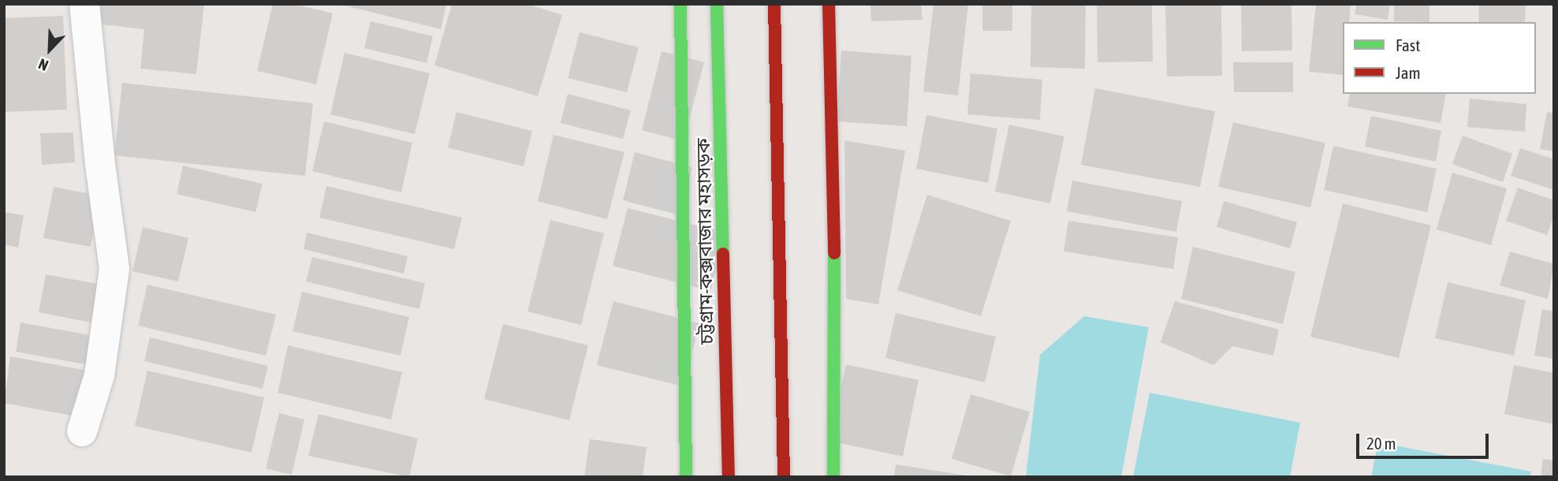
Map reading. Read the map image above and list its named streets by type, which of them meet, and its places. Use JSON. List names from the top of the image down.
{
  "streets": {
    "main road": ["চট্টগ্রাম-কক্সবাজার মহাসড়ক"]
  },
  "legend": ["Fast", "Jam"],
  "scale_bar": "20 m",
  "north": "bottom left"
}
